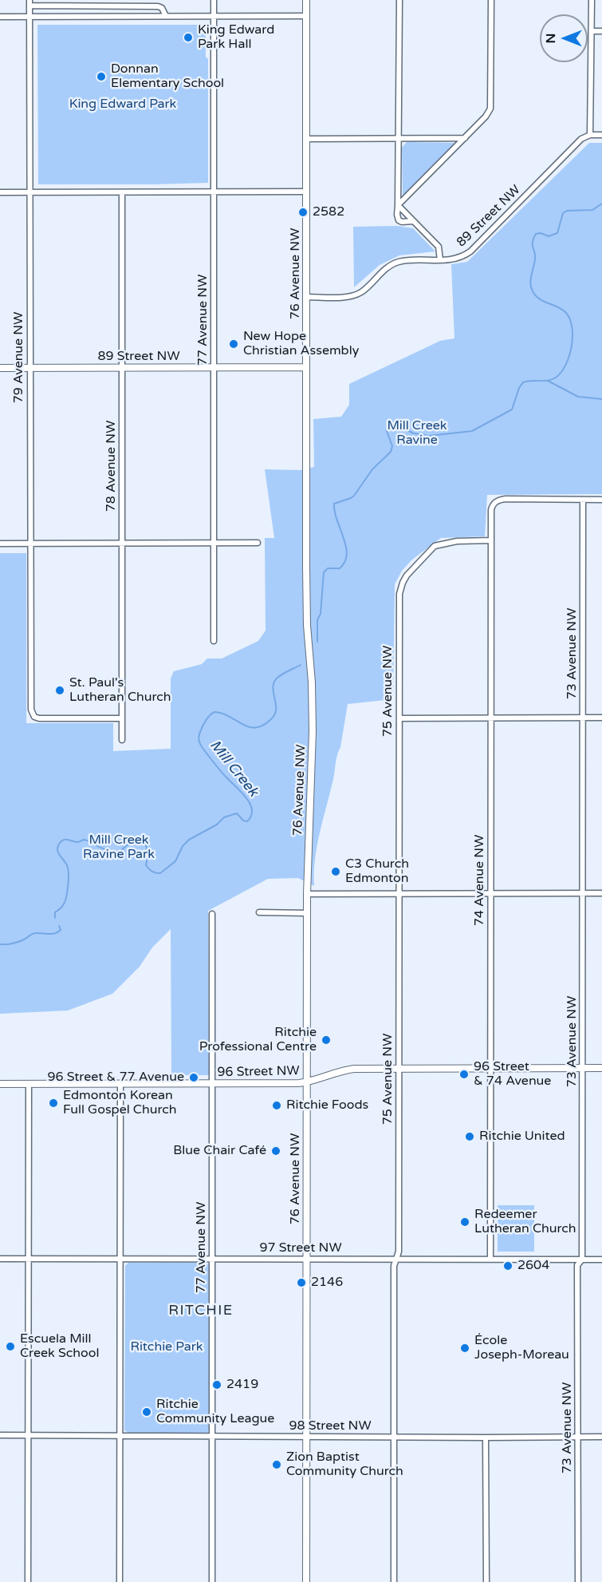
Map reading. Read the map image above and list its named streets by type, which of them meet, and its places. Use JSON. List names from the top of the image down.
{
  "streets": {
    "street": [
      "89 Street NW",
      "76 Avenue NW",
      "77 Avenue NW",
      "79 Avenue NW",
      "78 Avenue NW",
      "73 Avenue NW",
      "75 Avenue NW",
      "74 Avenue NW",
      "96 Street NW",
      "97 Street NW",
      "98 Street NW"
    ]
  },
  "crossings": [
    ["89 Street NW", "76 Avenue NW"],
    ["89 Street NW", "77 Avenue NW"],
    ["89 Street NW", "79 Avenue NW"],
    ["89 Street NW", "78 Avenue NW"],
    ["76 Avenue NW", "96 Street NW"],
    ["76 Avenue NW", "97 Street NW"],
    ["76 Avenue NW", "98 Street NW"],
    ["77 Avenue NW", "96 Street NW"],
    ["77 Avenue NW", "97 Street NW"],
    ["77 Avenue NW", "98 Street NW"],
    ["79 Avenue NW", "78 Avenue NW"],
    ["73 Avenue NW", "74 Avenue NW"],
    ["73 Avenue NW", "96 Street NW"],
    ["73 Avenue NW", "97 Street NW"],
    ["73 Avenue NW", "98 Street NW"],
    ["75 Avenue NW", "74 Avenue NW"],
    ["75 Avenue NW", "96 Street NW"],
    ["75 Avenue NW", "97 Street NW"],
    ["75 Avenue NW", "98 Street NW"],
    ["74 Avenue NW", "96 Street NW"],
    ["74 Avenue NW", "97 Street NW"]
  ],
  "districts": ["RITCHIE"],
  "water": ["Mill Creek"],
  "parks": [
    "King Edward Park",
    "Mill Creek Ravine",
    "Mill Creek Ravine Park",
    "Ritchie Park"
  ],
  "places": [
    "King Edward Park Hall",
    "Donnan Elementary School",
    "2582",
    "New Hope Christian Assembly",
    "St. Paul's Lutheran Church",
    "C3 Church Edmonton",
    "Ritchie Professional Centre",
    "96 Street & 74 Avenue",
    "96 Street & 77 Avenue",
    "Edmonton Korean Full Gospel Church",
    "Ritchie Foods",
    "Ritchie United",
    "Blue Chair Café",
    "Redeemer Lutheran Church",
    "2604",
    "2146",
    "Escuela Mill Creek School",
    "École Joseph-Moreau",
    "2419",
    "Ritchie Community League",
    "Zion Baptist Community Church"
  ],
  "north": "left"
}
